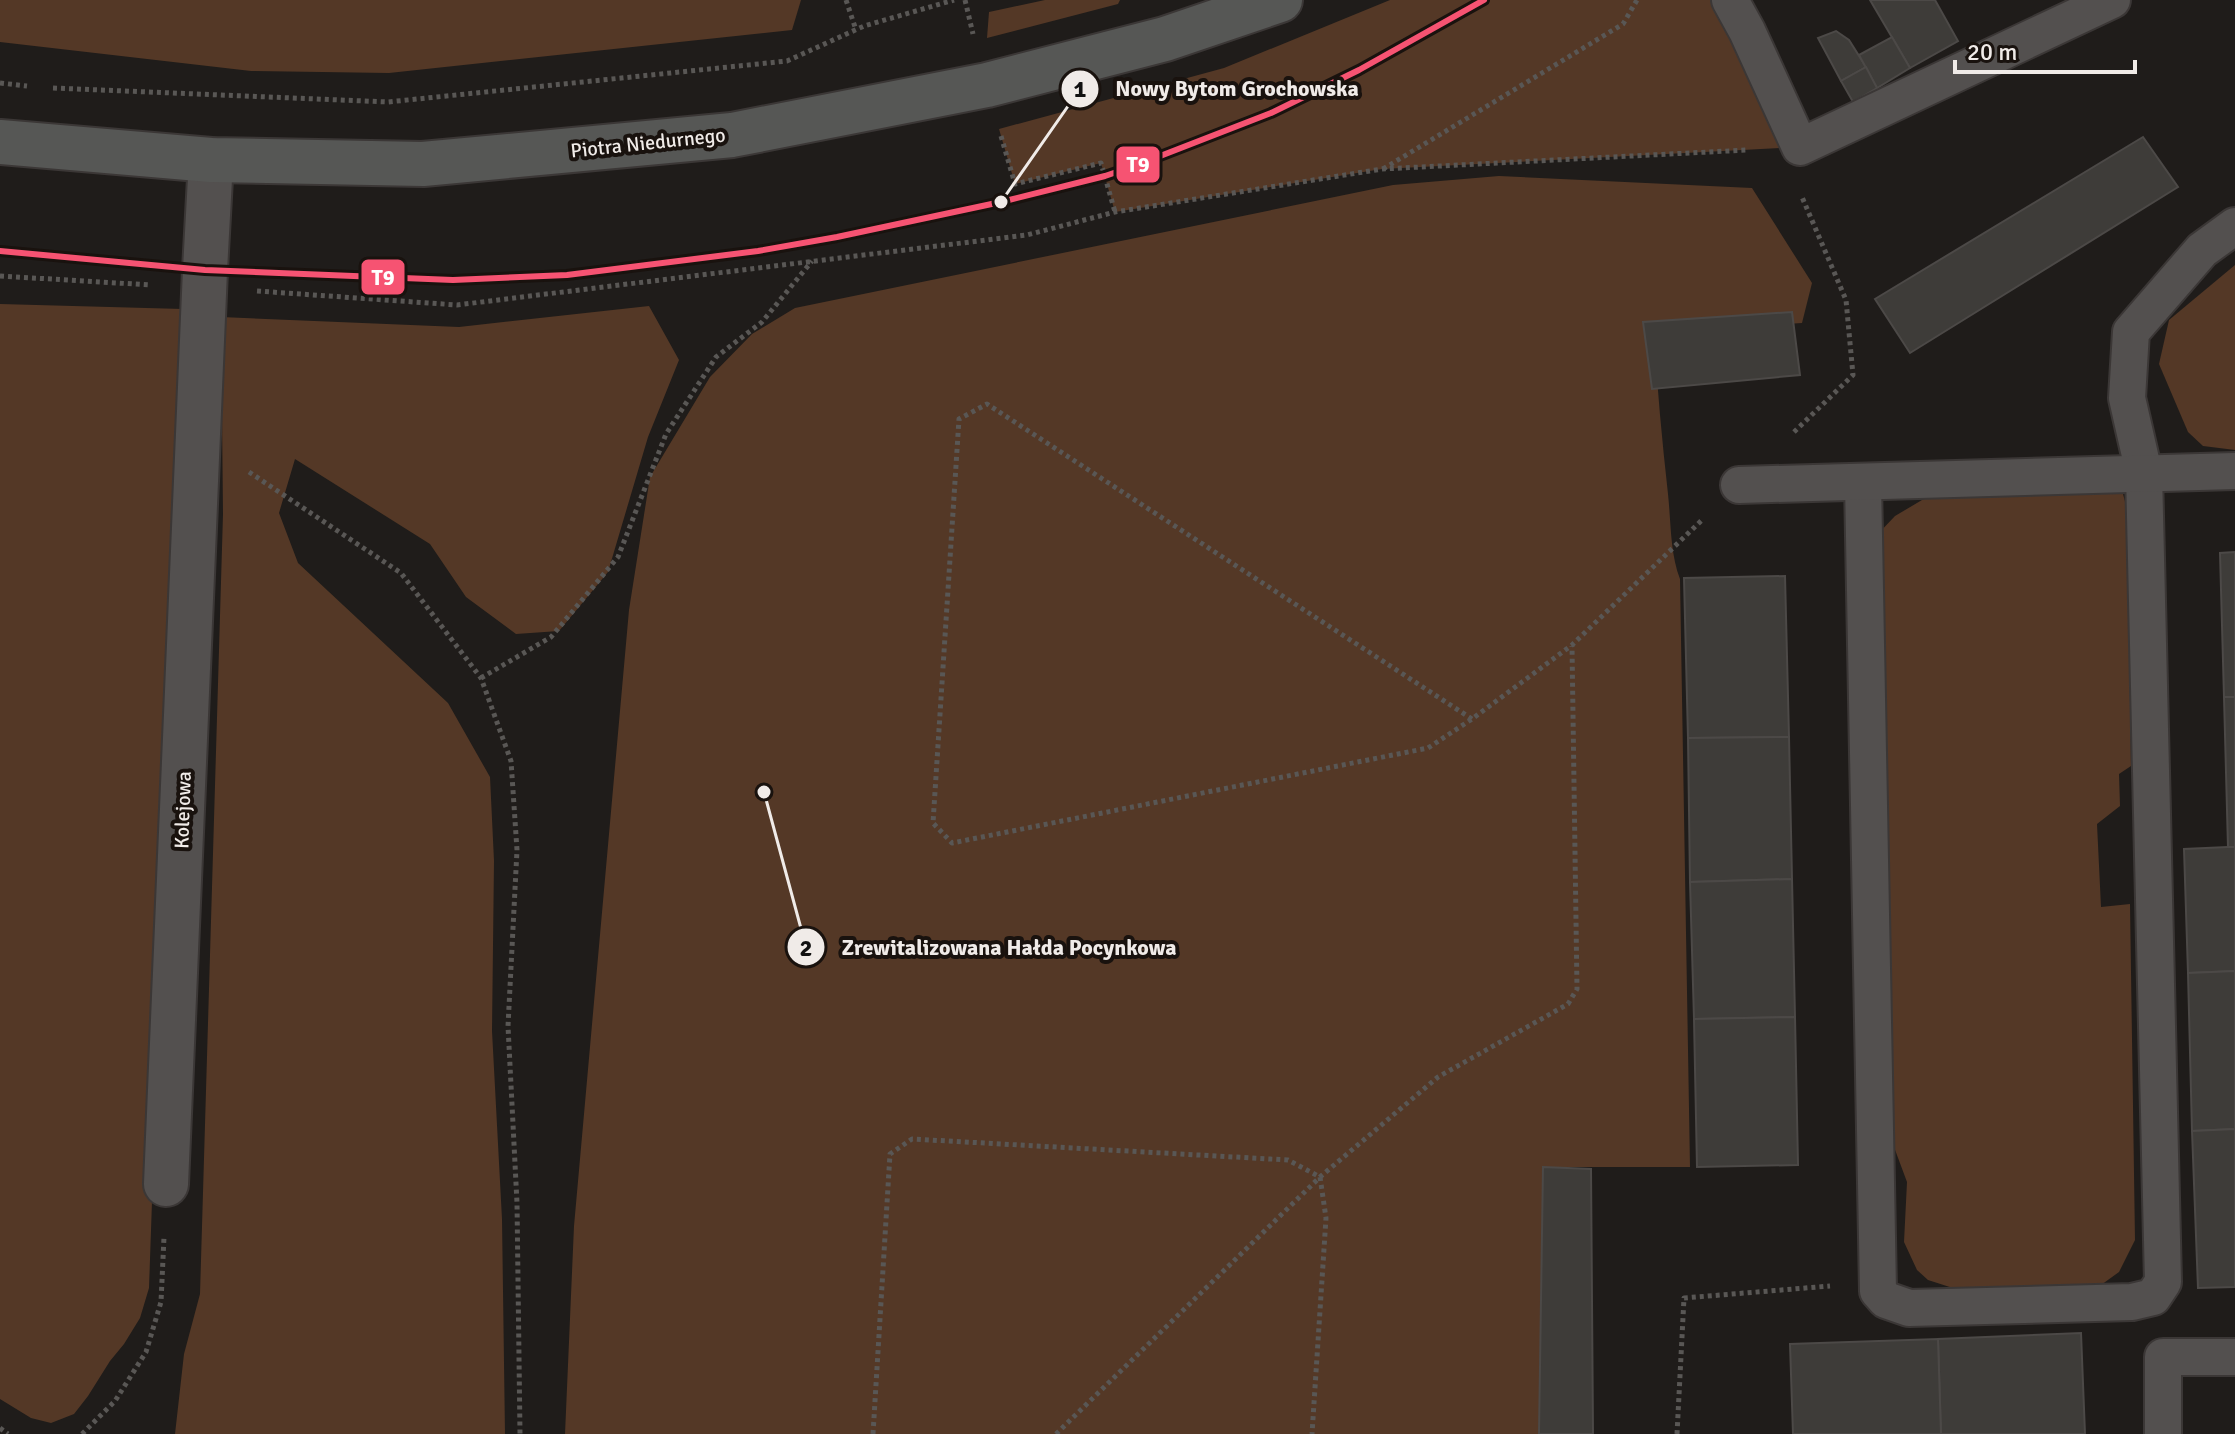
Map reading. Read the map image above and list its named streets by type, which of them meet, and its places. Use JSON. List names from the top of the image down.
{
  "streets": {
    "street": ["Piotra Niedurnego", "Kolejowa"]
  },
  "crossings": [
    ["Piotra Niedurnego", "Kolejowa"]
  ],
  "places": ["Nowy Bytom Grochowska", "Zrewitalizowana Hałda Pocynkowa"],
  "lines": ["transit line T9"],
  "scale_bar": "20 m"
}
